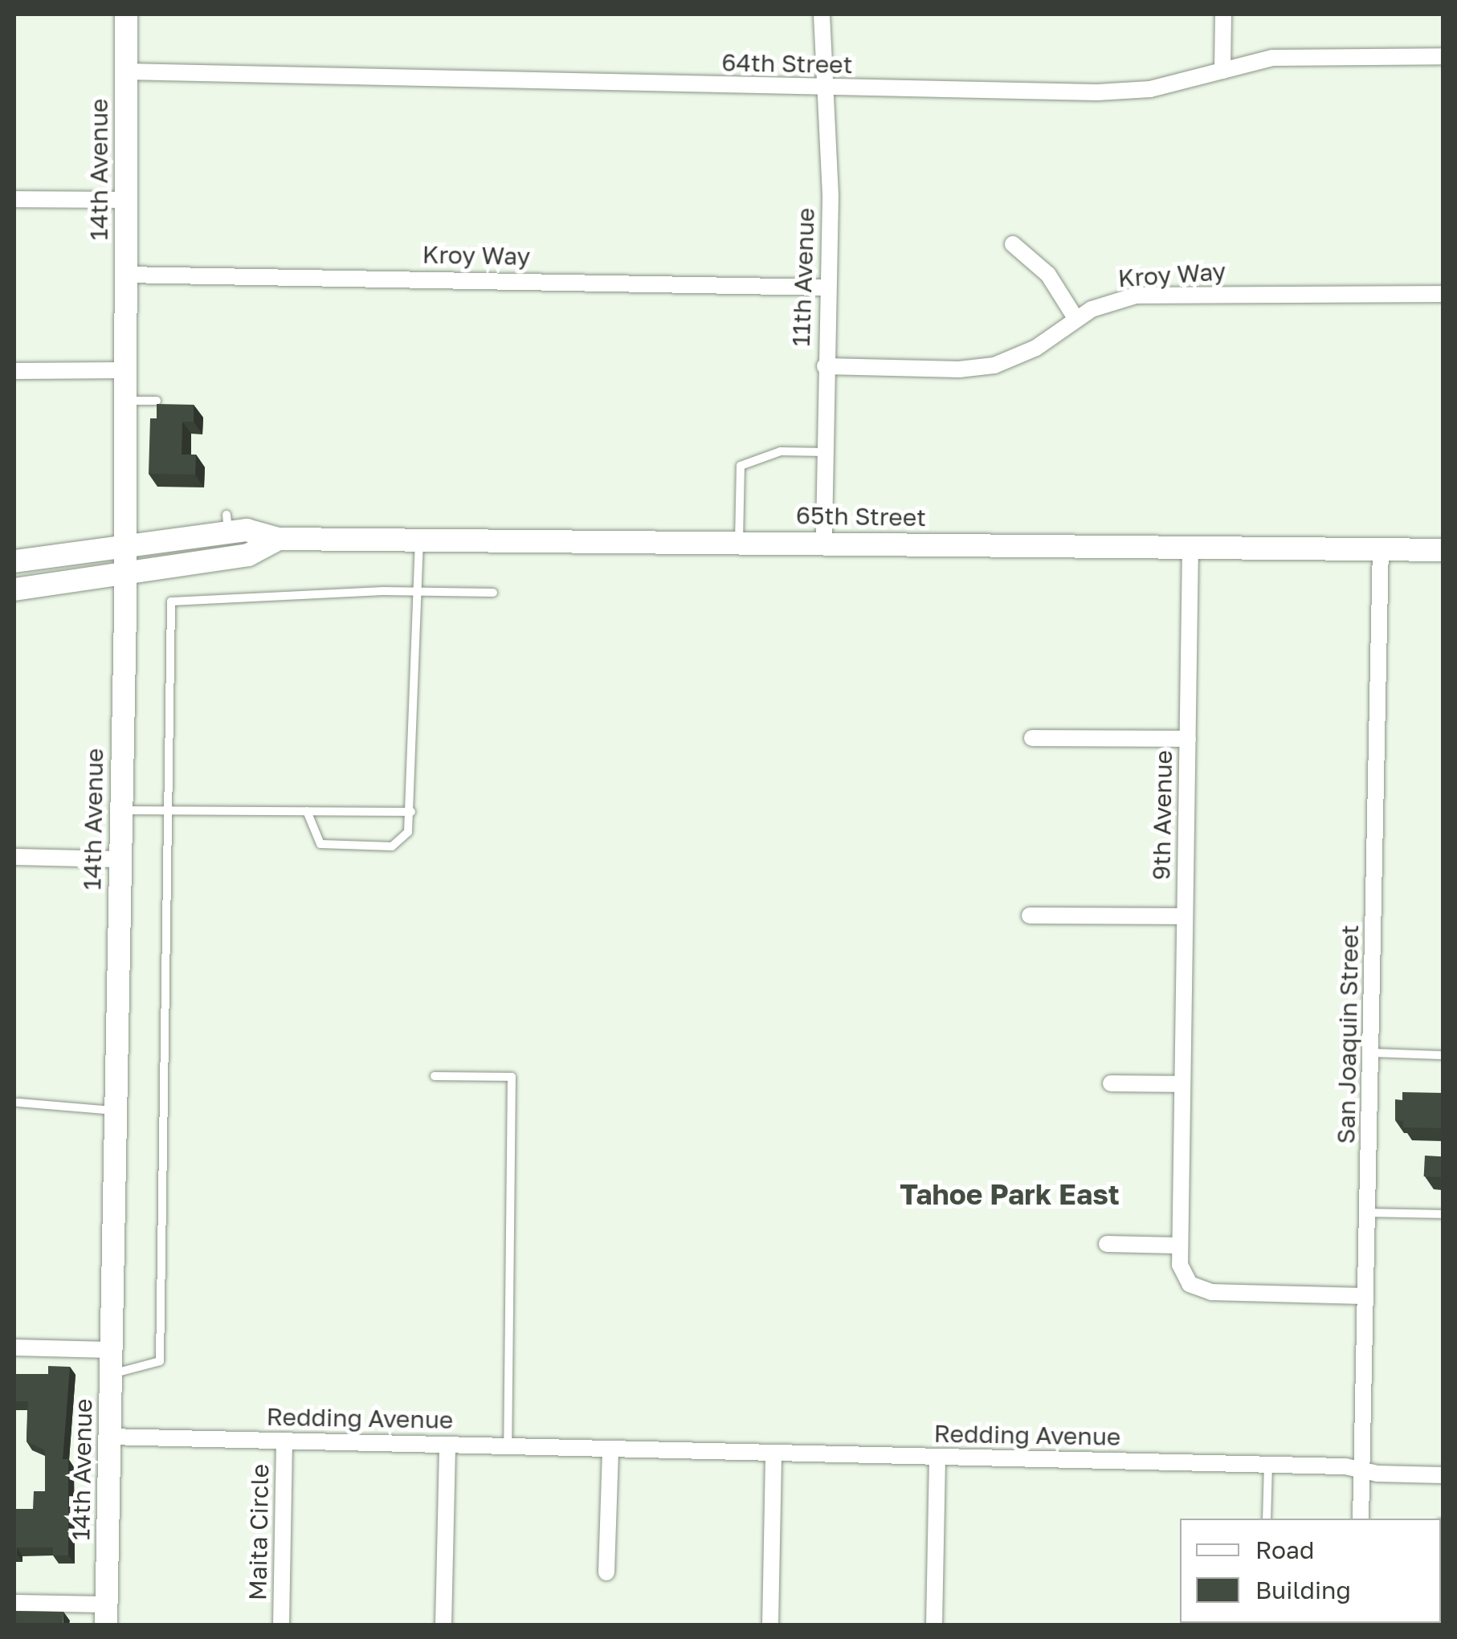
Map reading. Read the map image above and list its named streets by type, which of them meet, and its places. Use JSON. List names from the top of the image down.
{
  "streets": {
    "main road": ["14th Avenue", "65th Street"],
    "street": [
      "64th Street",
      "Kroy Way",
      "11th Avenue",
      "9th Avenue",
      "San Joaquin Street",
      "Redding Avenue",
      "Maita Circle"
    ]
  },
  "crossings": [
    ["64th Street", "14th Avenue"],
    ["64th Street", "11th Avenue"],
    ["14th Avenue", "Kroy Way"],
    ["14th Avenue", "65th Street"],
    ["14th Avenue", "Redding Avenue"],
    ["Kroy Way", "11th Avenue"],
    ["11th Avenue", "65th Street"],
    ["65th Street", "9th Avenue"],
    ["65th Street", "San Joaquin Street"],
    ["9th Avenue", "San Joaquin Street"],
    ["San Joaquin Street", "Redding Avenue"],
    ["Redding Avenue", "Maita Circle"]
  ],
  "districts": ["Tahoe Park East"],
  "legend": ["Road", "Building"]
}
